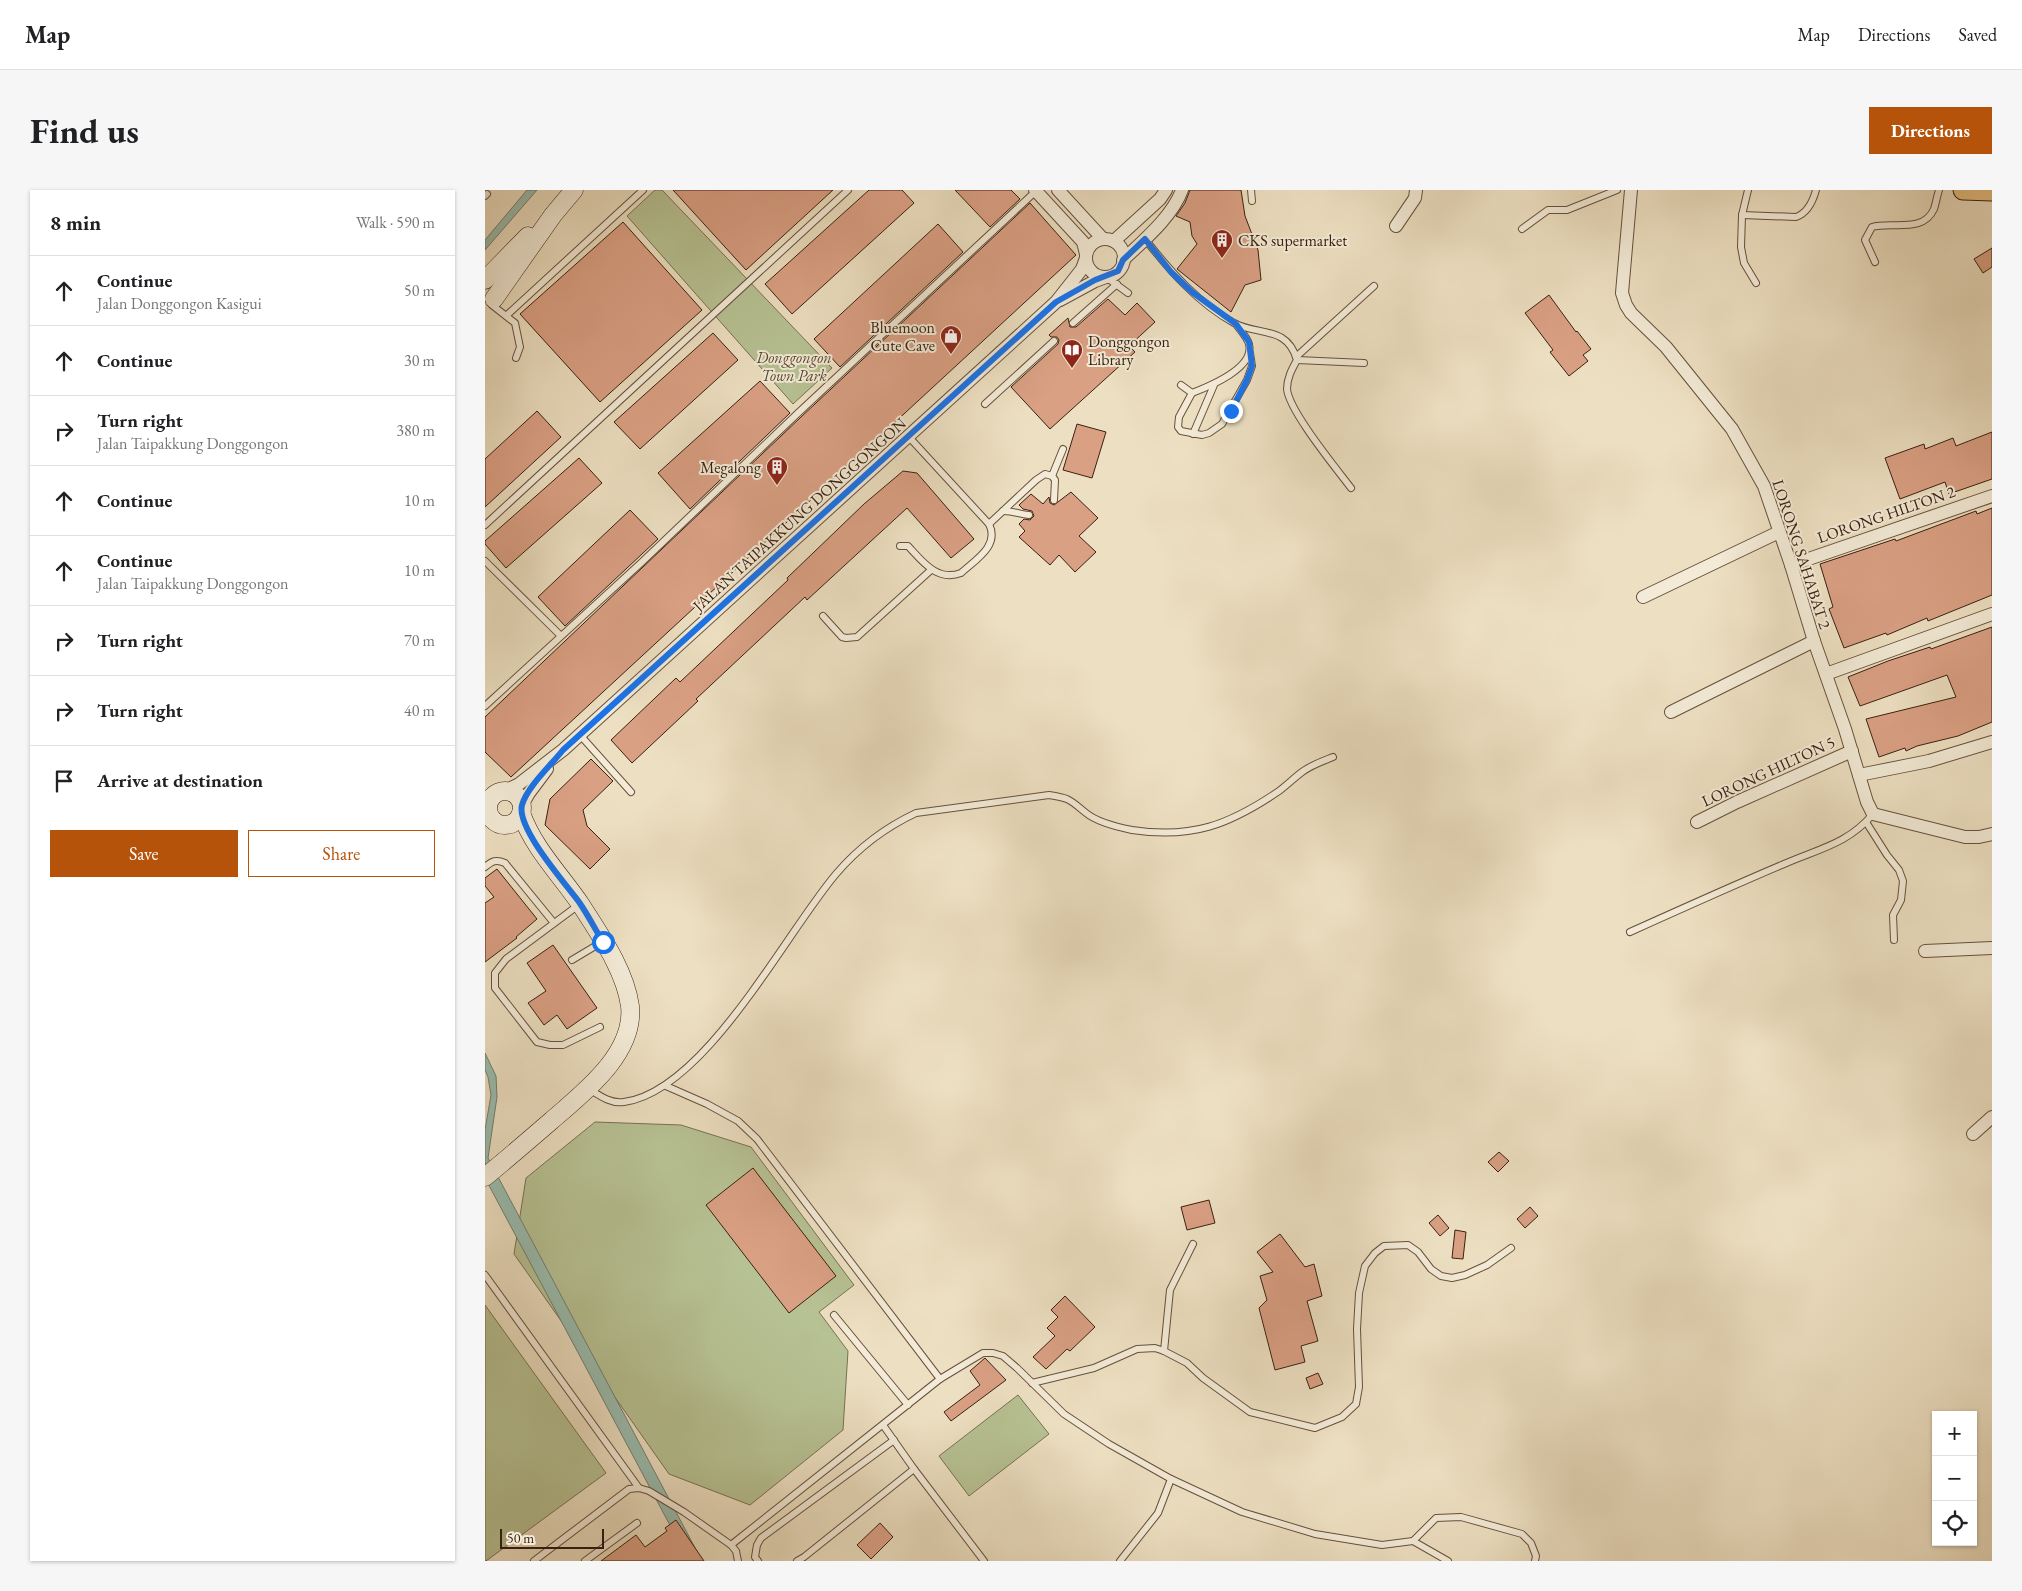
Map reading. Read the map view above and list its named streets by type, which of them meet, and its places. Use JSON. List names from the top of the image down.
{
  "streets": {
    "street": [
      "JALAN TAIPAKKUNG DONGGONGON",
      "LORONG HILTON 2",
      "LORONG SAHABAT 2",
      "LORONG HILTON 5"
    ]
  },
  "crossings": [
    ["LORONG HILTON 2", "LORONG SAHABAT 2"],
    ["LORONG SAHABAT 2", "LORONG HILTON 5"]
  ],
  "parks": ["Donggongon Town Park"],
  "places": {
    "building": ["CKS supermarket", "Megalong"],
    "shop": ["Bluemoon Cute Cave"],
    "library": ["Donggongon Library"]
  },
  "scale_bar": "50 m",
  "page": {
    "header": "Map",
    "nav": ["Map", "Directions", "Saved"],
    "buttons": [
      "Directions",
      ["Save", "Share"]
    ],
    "title": "Find us",
    "heading": ["8 min", "Walk · 590 m"],
    "list": [
      ["Continue", "Jalan Donggongon Kasigui", "50 m"],
      ["Continue", "30 m"],
      ["Turn right", "Jalan Taipakkung Donggongon", "380 m"],
      ["Continue", "10 m"],
      ["Continue", "Jalan Taipakkung Donggongon", "10 m"],
      ["Turn right", "70 m"],
      ["Turn right", "40 m"],
      "Arrive at destination"
    ],
    "map_buttons": ["+", "−"],
    "scale": "50 m"
  }
}
